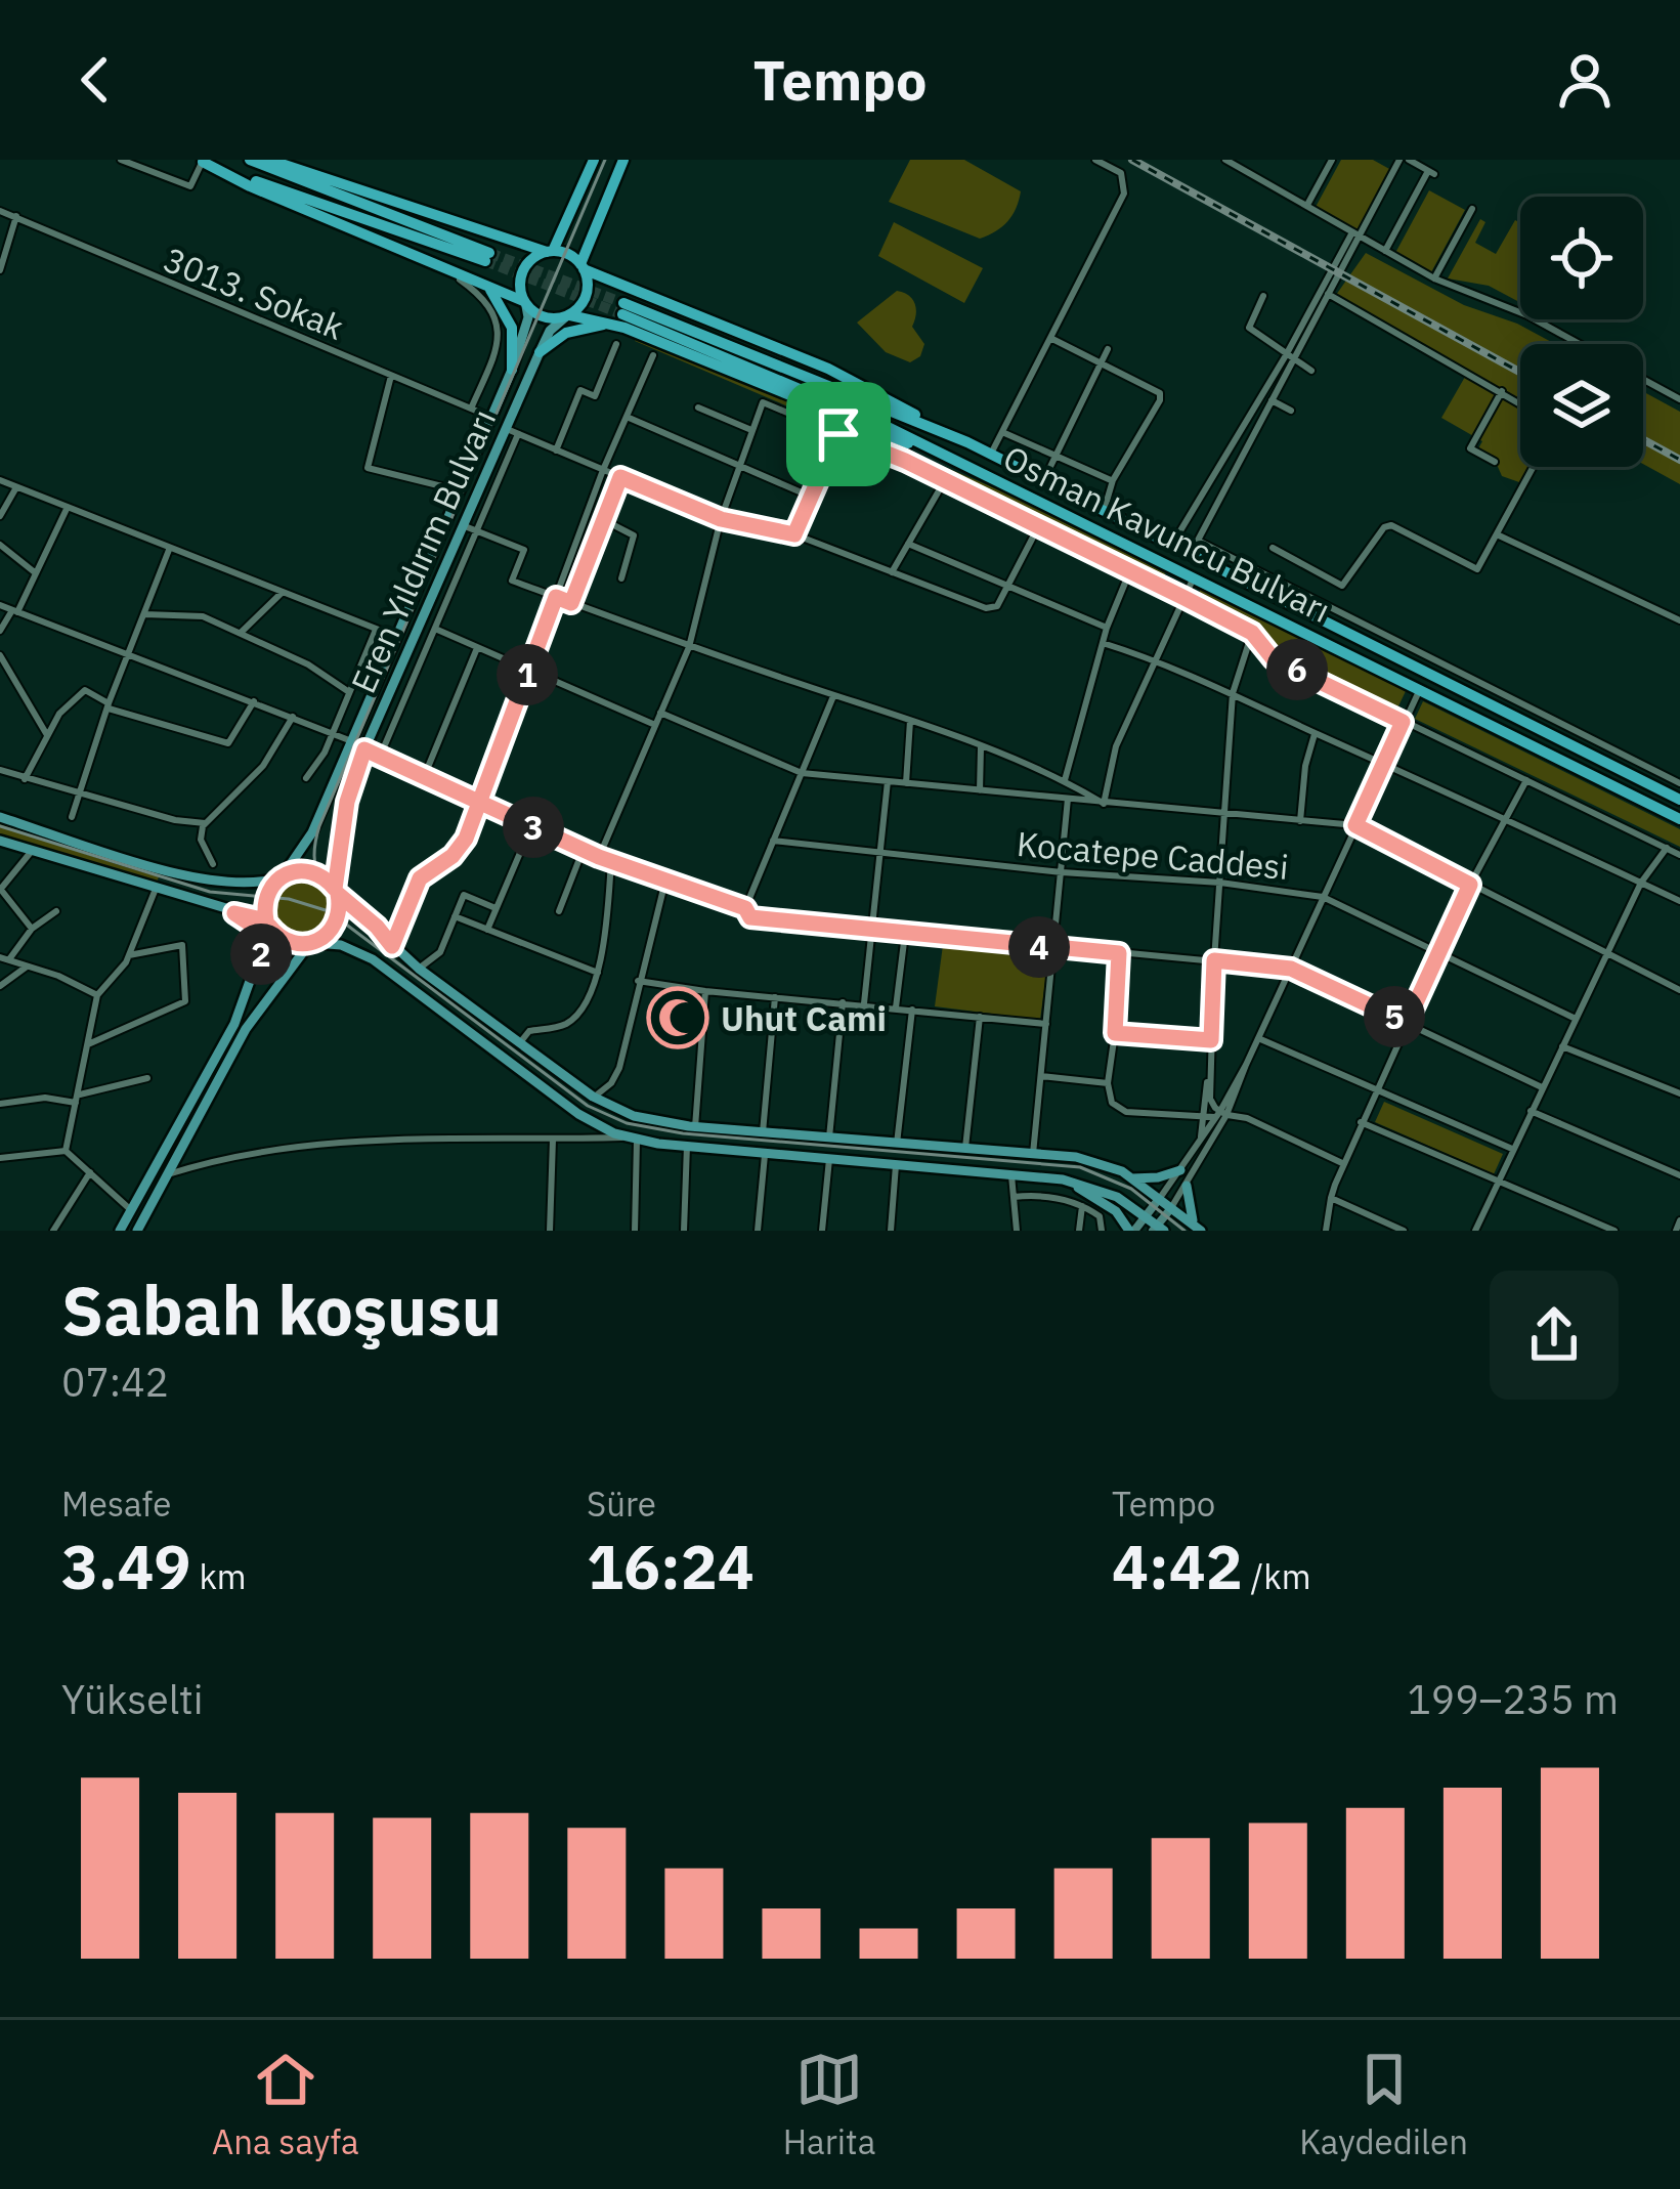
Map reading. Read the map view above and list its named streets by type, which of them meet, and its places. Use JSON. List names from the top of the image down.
{
  "streets": {
    "highway": ["Osman Kavuncu Bulvarı"],
    "main road": ["Eren Yıldırım Bulvarı"],
    "street": ["3013. Sokak", "Kocatepe Caddesi"]
  },
  "crossings": [
    ["3013. Sokak", "Eren Yıldırım Bulvarı"]
  ],
  "places": {
    "mosque": ["Uhut Cami"]
  },
  "page": {
    "header": "Tempo",
    "pins": [
      "6",
      "1",
      "3",
      "4",
      "2",
      "5"
    ],
    "heading": ["Sabah koşusu", "07:42"],
    "stats": [
      ["Mesafe", "3.49 km"],
      ["Süre", "16:24"],
      ["Tempo", "4:42 /km"]
    ],
    "chart": ["Yükselti", "199–235 m"],
    "tabs": ["Ana sayfa", "Harita", "Kaydedilen"]
  }
}
